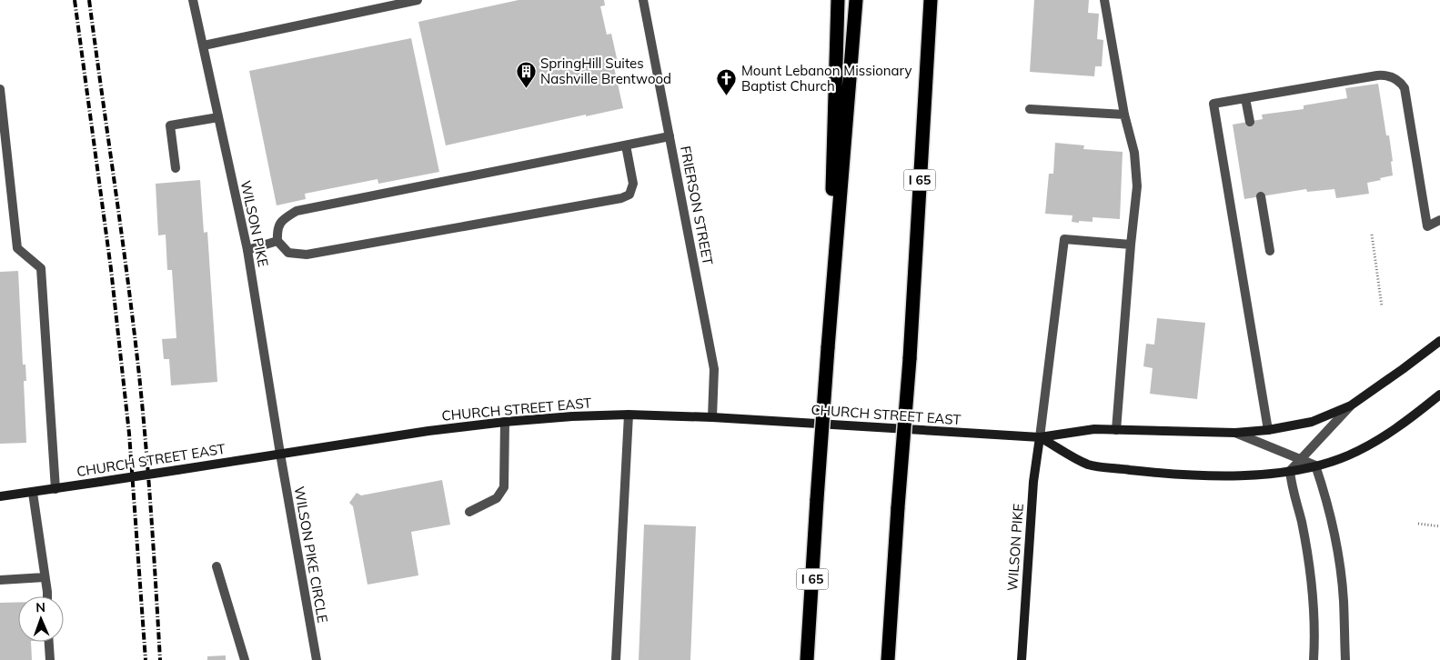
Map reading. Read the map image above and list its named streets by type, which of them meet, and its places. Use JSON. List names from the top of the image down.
{
  "streets": {
    "highway": ["I 65"],
    "main road": ["WILSON PIKE", "CHURCH STREET EAST"],
    "street": ["FRIERSON STREET", "WILSON PIKE CIRCLE"]
  },
  "crossings": [
    ["FRIERSON STREET", "CHURCH STREET EAST"],
    ["WILSON PIKE", "CHURCH STREET EAST"],
    ["WILSON PIKE", "WILSON PIKE CIRCLE"],
    ["CHURCH STREET EAST", "WILSON PIKE CIRCLE"]
  ],
  "places": {
    "building": ["SpringHill Suites Nashville Brentwood"],
    "church": ["Mount Lebanon Missionary Baptist Church"]
  },
  "north": "top"
}
